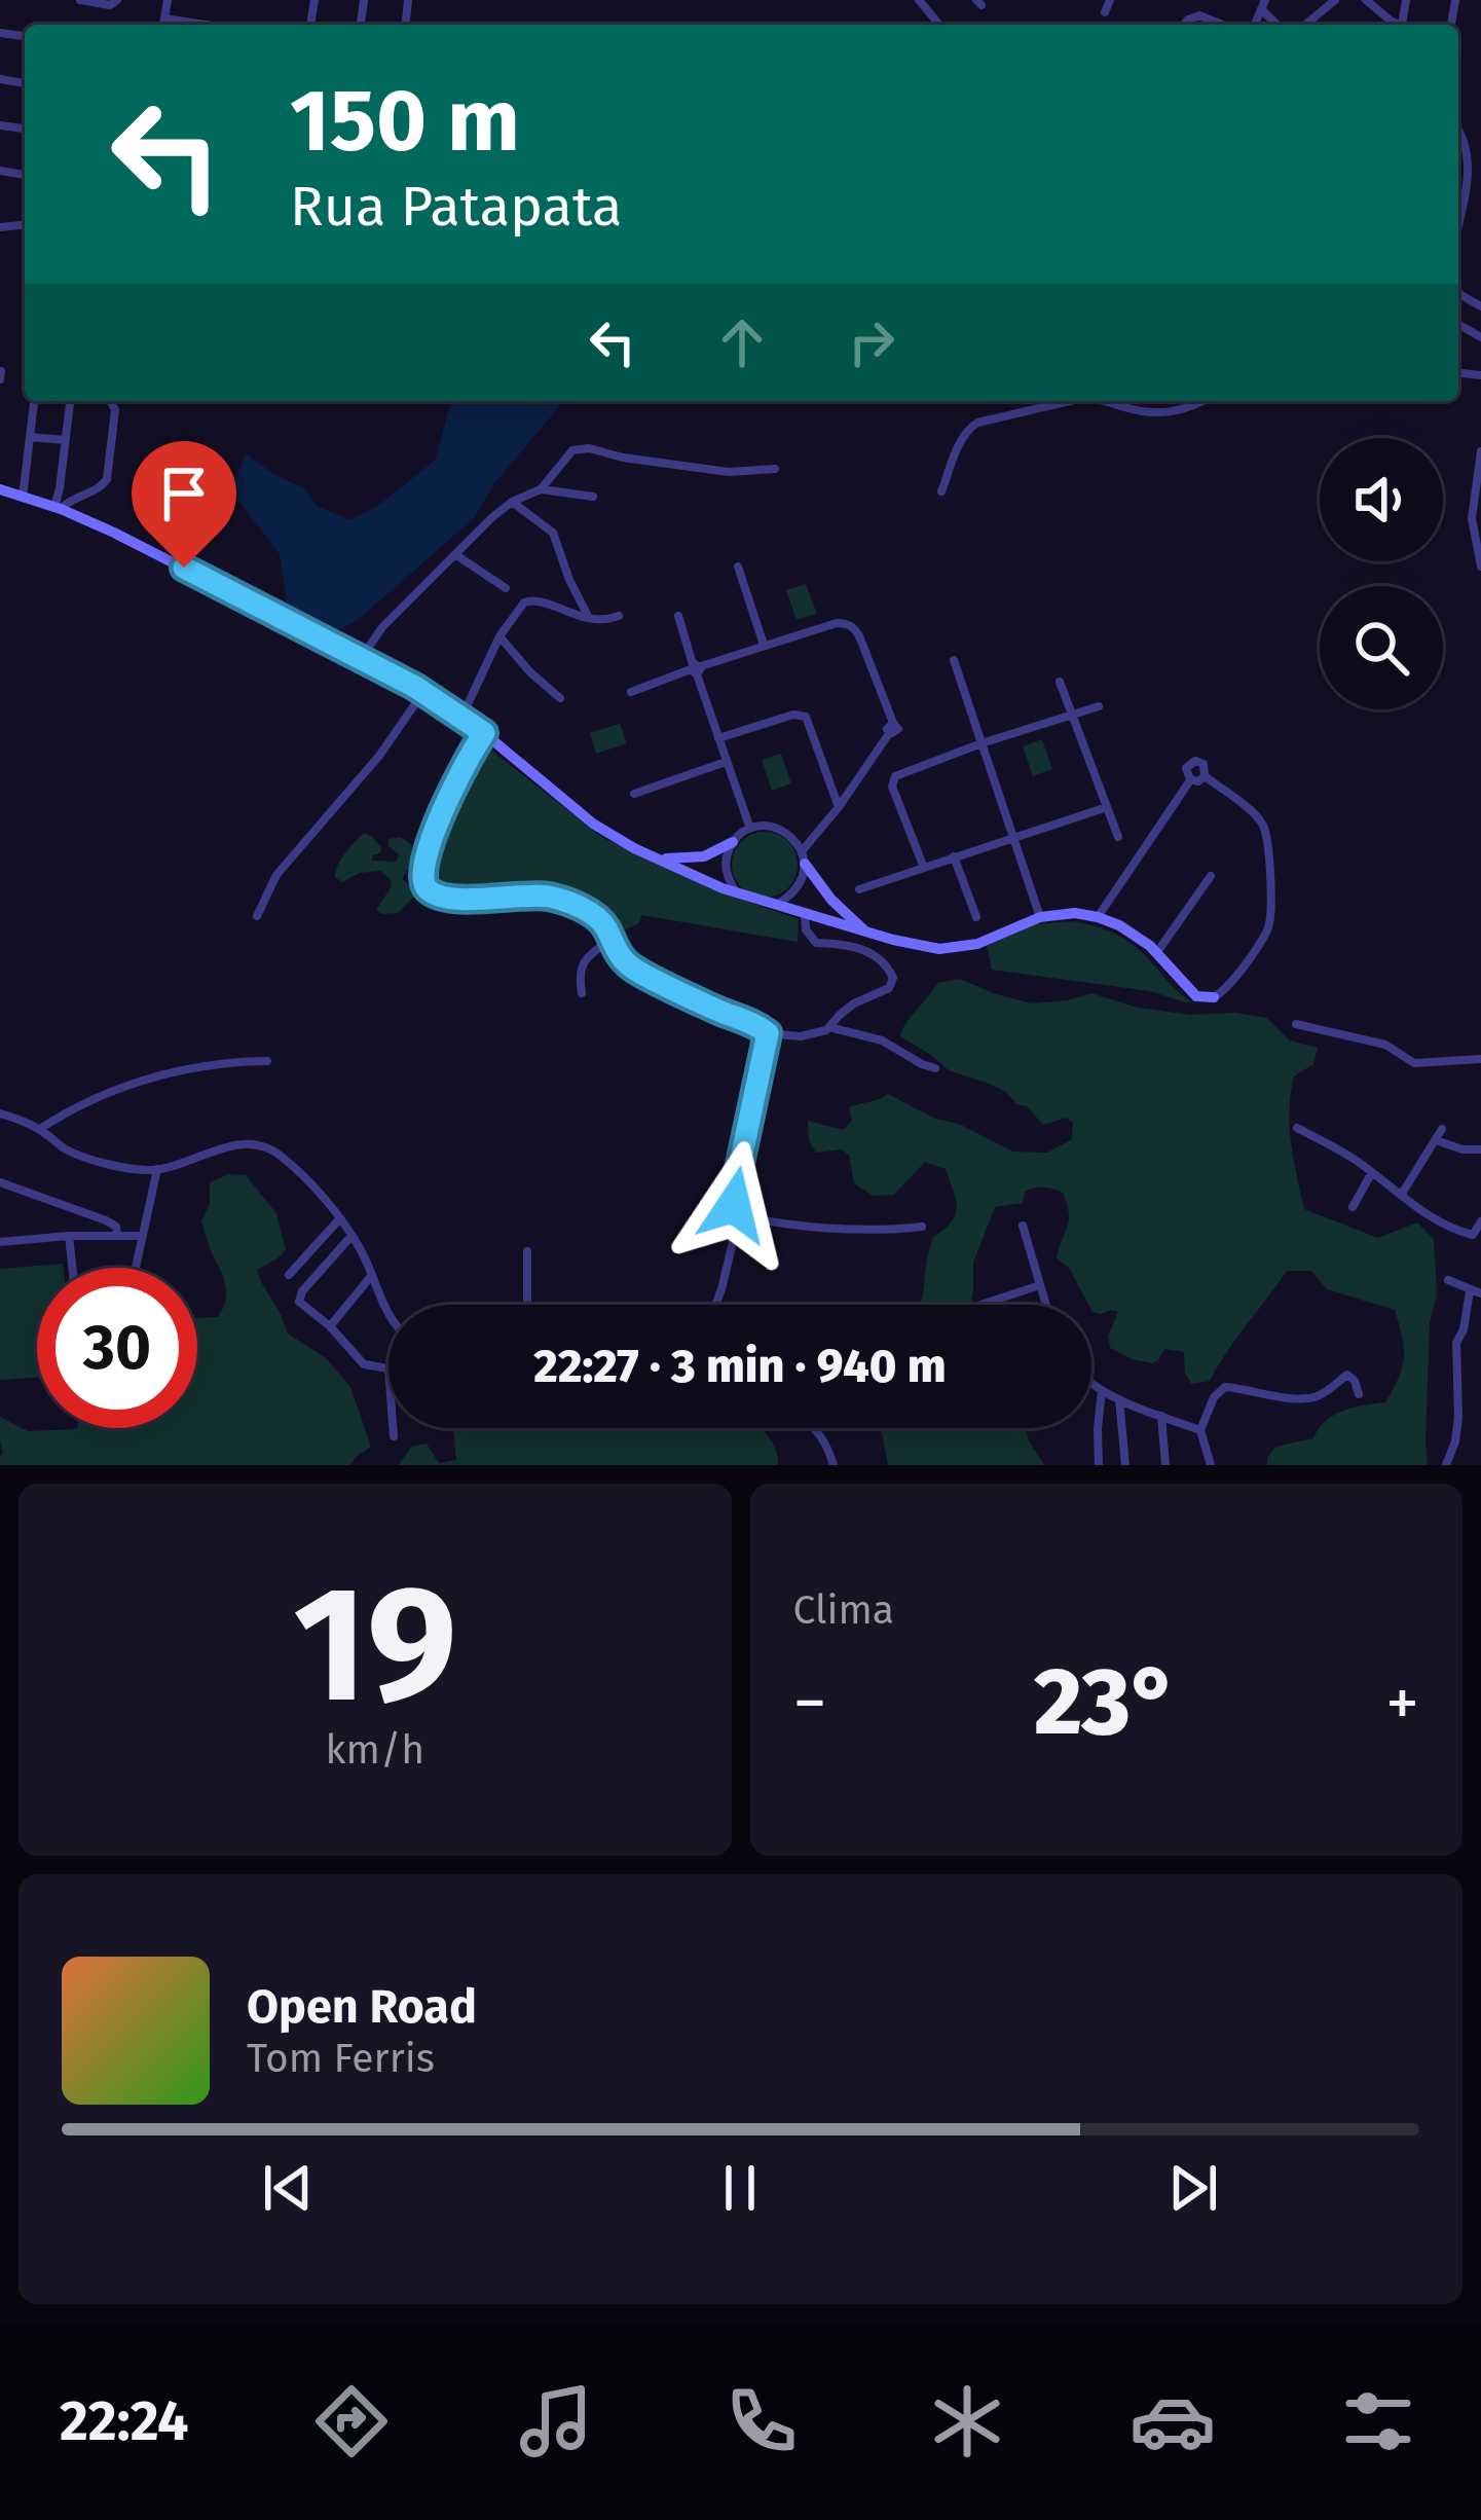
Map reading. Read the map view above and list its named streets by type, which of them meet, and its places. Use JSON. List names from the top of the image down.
{
  "page": {
    "turn": ["150 m", "Rua Patapata"],
    "limit": "30",
    "trip": "22:27 · 3 min · 940 m",
    "tile": [
      ["19", "km/h"],
      "Clima"
    ],
    "heat": ["−", "23°", "+"],
    "song": ["Open Road", "Tom Ferris"],
    "tabs": "22:24"
  }
}
